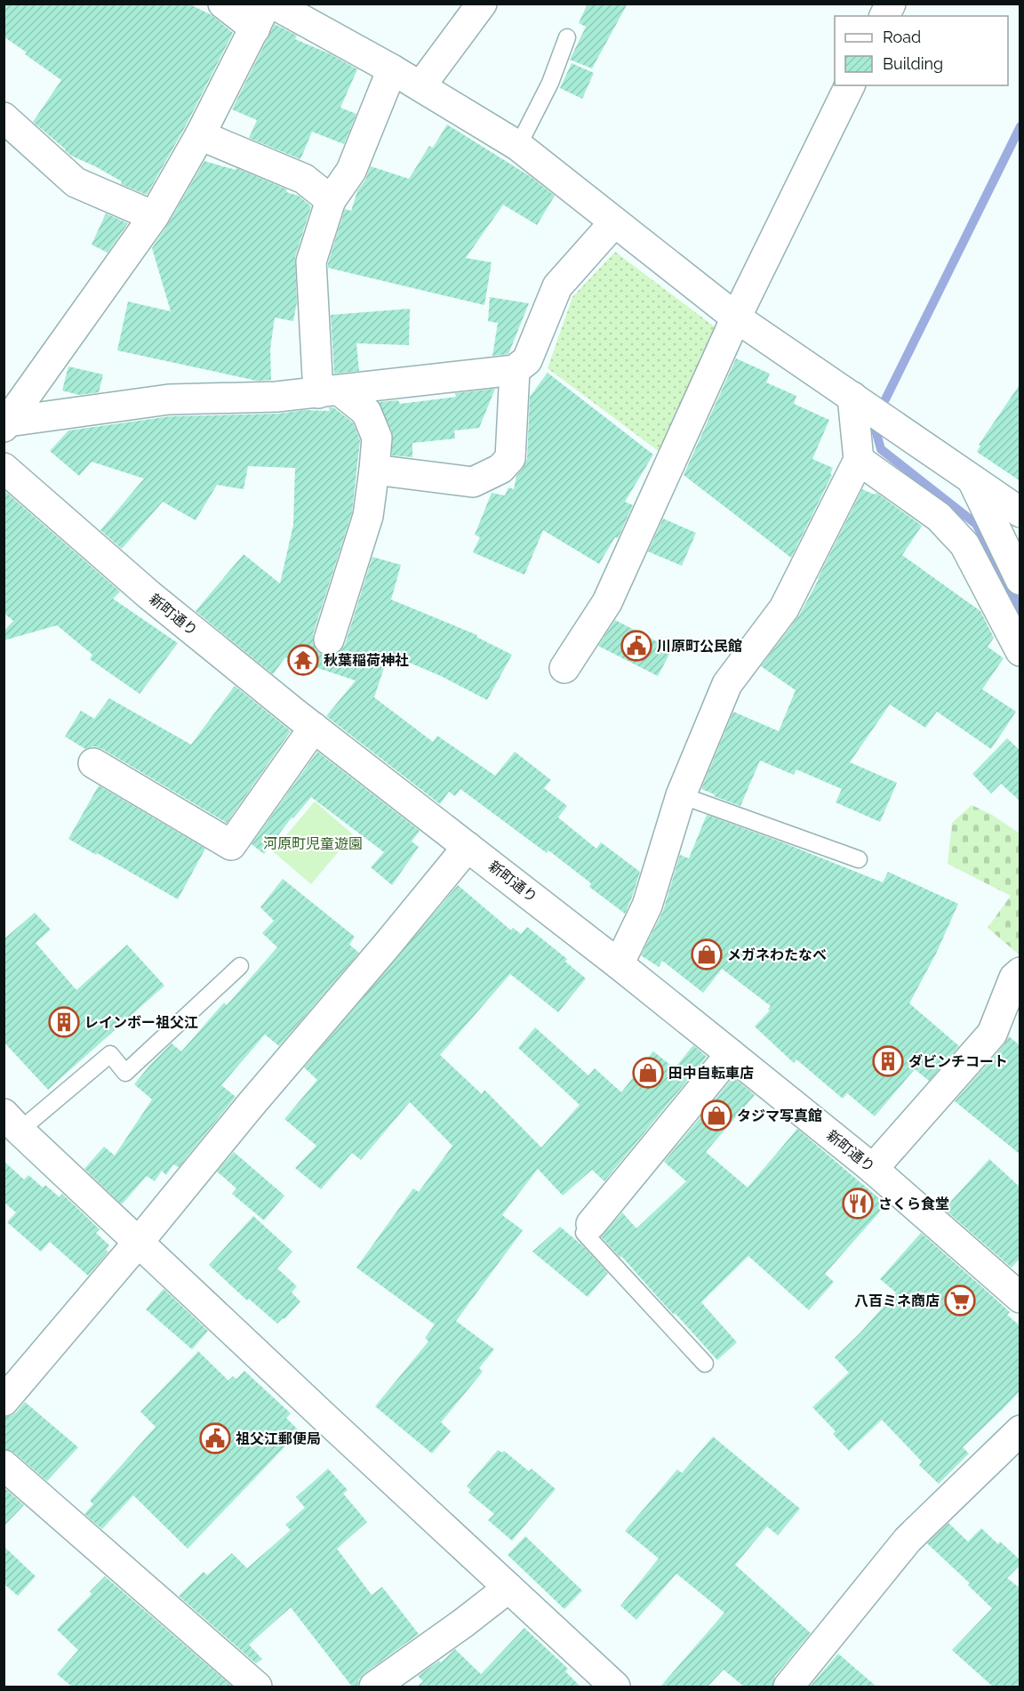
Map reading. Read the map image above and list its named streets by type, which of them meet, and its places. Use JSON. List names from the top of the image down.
{
  "streets": {
    "street": ["新町通り"]
  },
  "parks": ["河原町児童遊園"],
  "places": {
    "public building": ["川原町公民館", "祖父江郵便局"],
    "temple": ["秋葉稲荷神社"],
    "shop": ["メガネわたなべ", "田中自転車店", "タジマ写真館"],
    "building": ["レインボー祖父江", "ダビンチコート"],
    "restaurant": ["さくら食堂"],
    "supermarket": ["八百ミネ商店"]
  },
  "legend": ["Road", "Building"]
}
